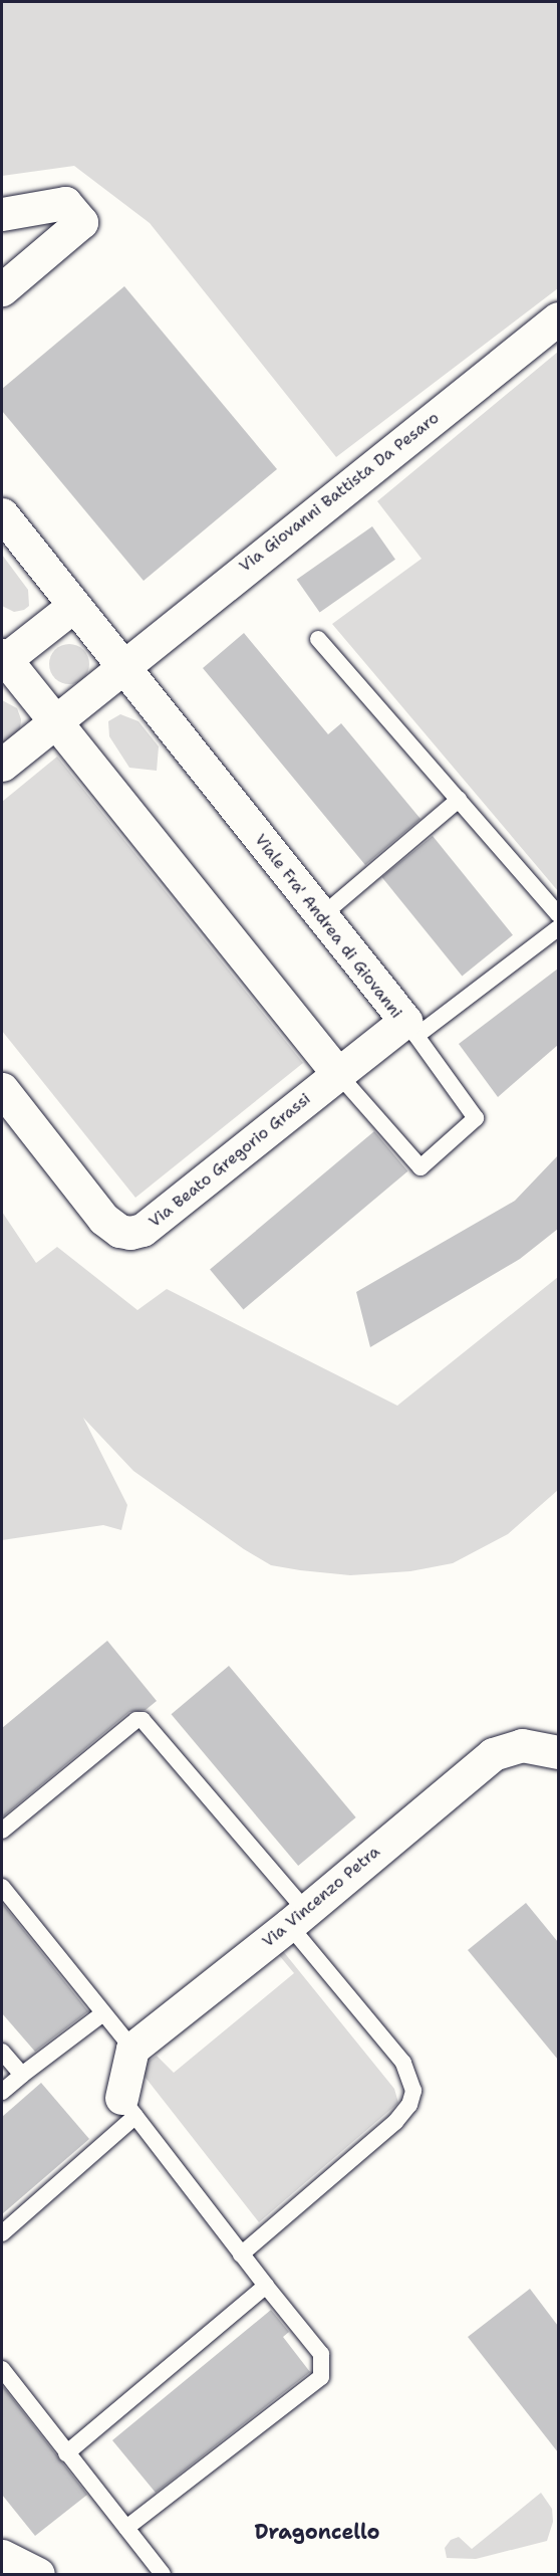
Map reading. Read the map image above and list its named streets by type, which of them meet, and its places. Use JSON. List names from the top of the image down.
{
  "streets": {
    "street": [
      "Via Giovanni Battista Da Pesaro",
      "Viale Fra' Andrea di Giovanni",
      "Via Beato Gregorio Grassi",
      "Via Vincenzo Petra"
    ]
  },
  "crossings": [
    ["Via Giovanni Battista Da Pesaro", "Viale Fra' Andrea di Giovanni"],
    ["Viale Fra' Andrea di Giovanni", "Via Beato Gregorio Grassi"]
  ],
  "districts": ["Dragoncello"]
}
